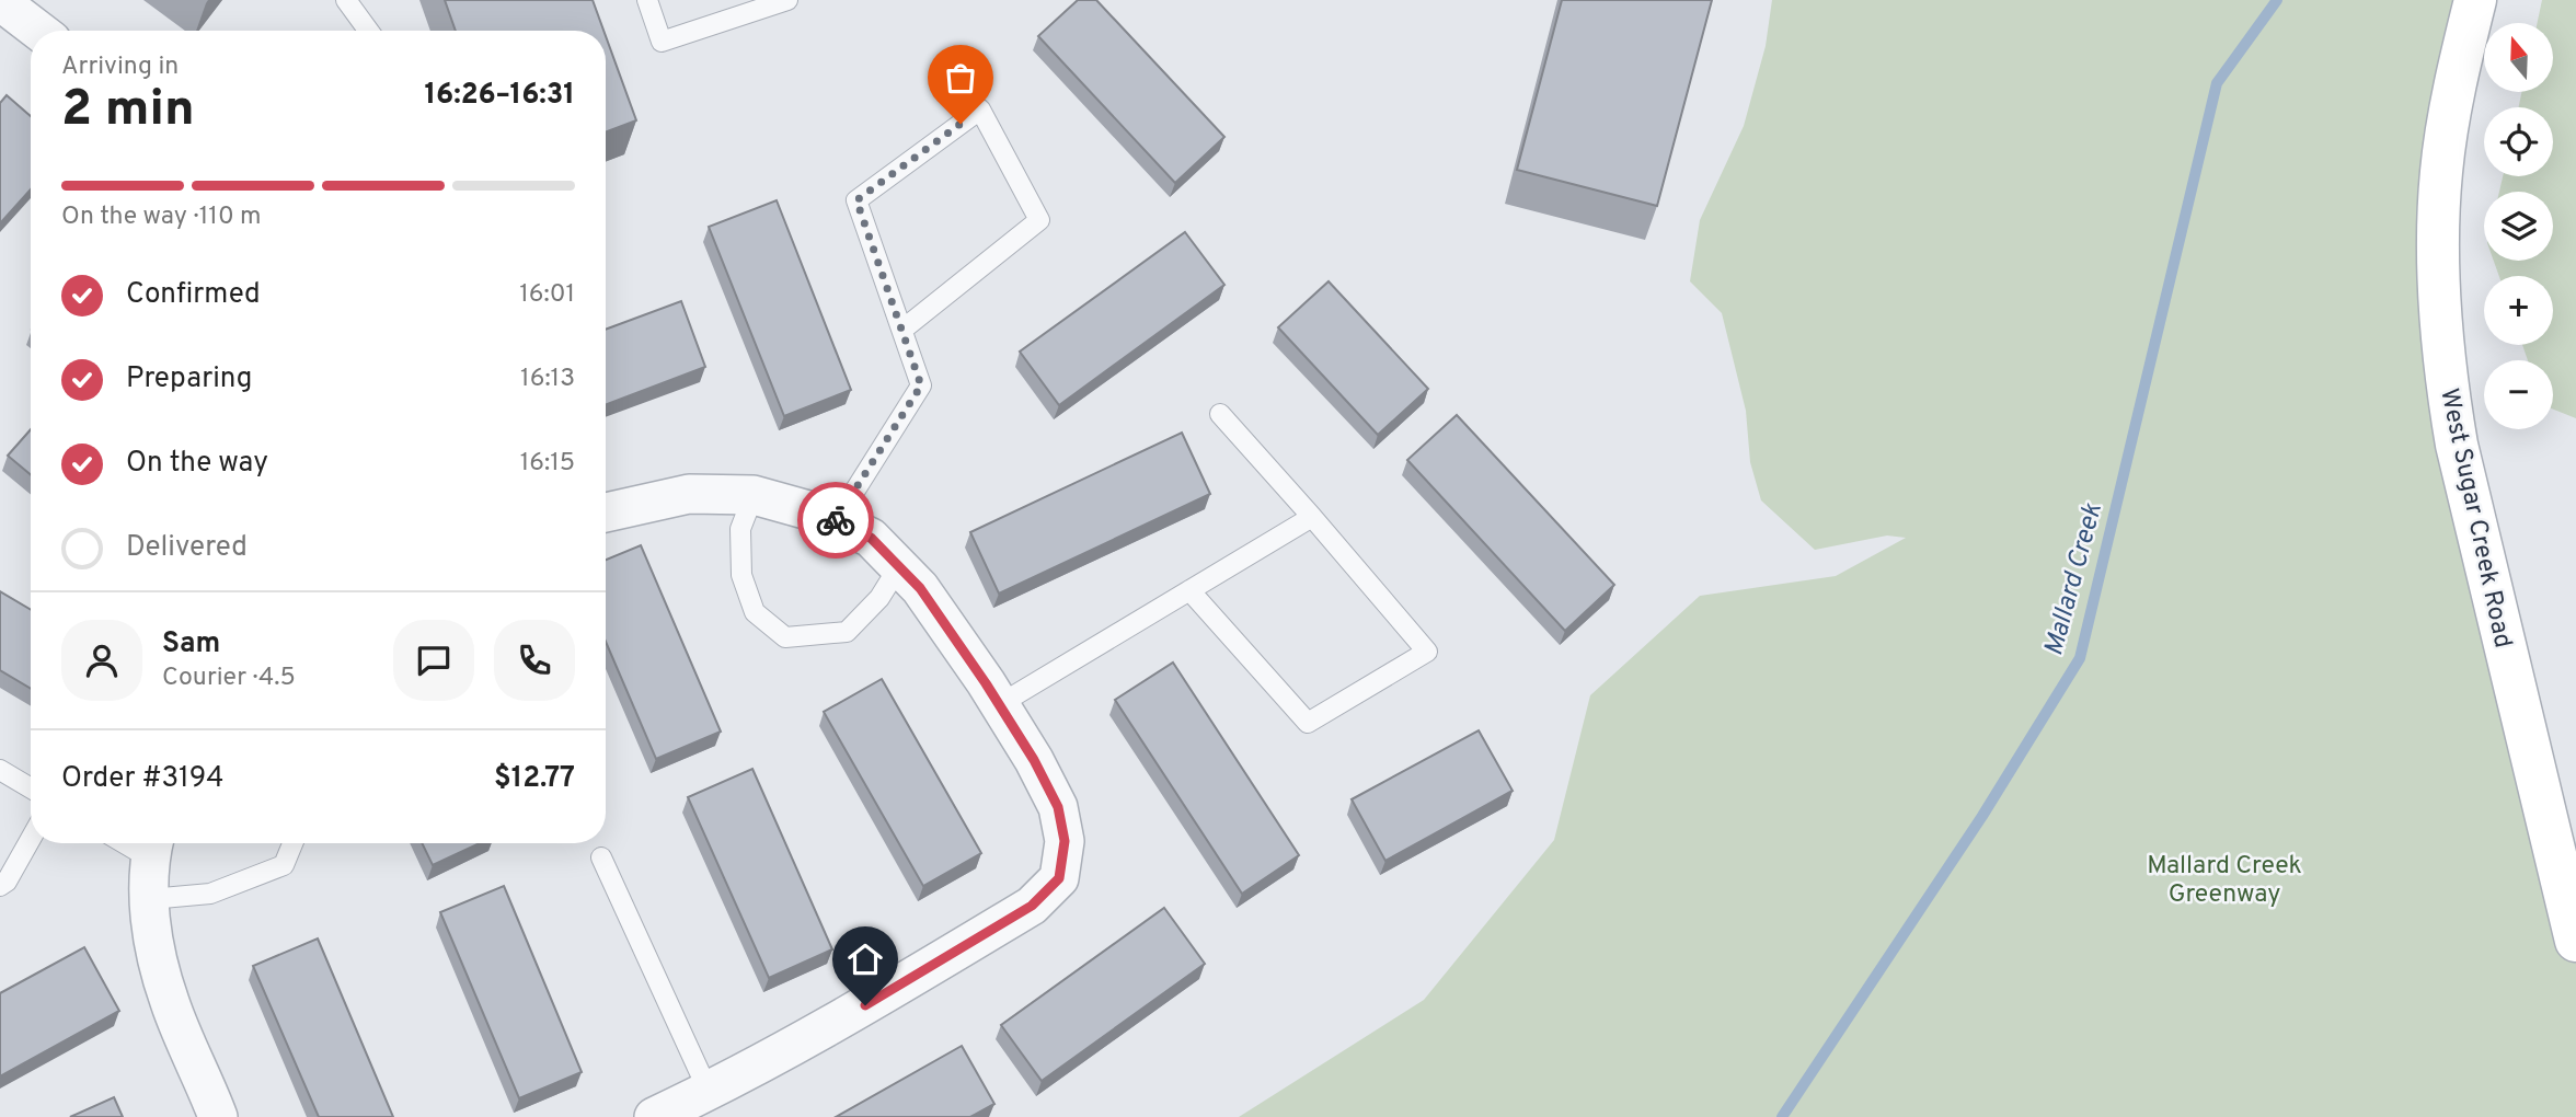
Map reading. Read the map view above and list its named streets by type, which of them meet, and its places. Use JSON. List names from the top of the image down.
{
  "streets": {
    "main road": ["West Sugar Creek Road"]
  },
  "water": ["Mallard Creek"],
  "parks": ["Mallard Creek Greenway"],
  "north": "top",
  "page": {
    "map_buttons": ["+", "−"],
    "heading": ["2 min", "Arriving in", "16:26–16:31"],
    "panel": [
      "Sam",
      "Courier · 4.5",
      "Order #3194",
      "$12.77"
    ],
    "bar": "On the way · 110 m",
    "list": [
      ["Confirmed", "16:01"],
      ["Preparing", "16:13"],
      ["On the way", "16:15"],
      "Delivered"
    ]
  }
}
